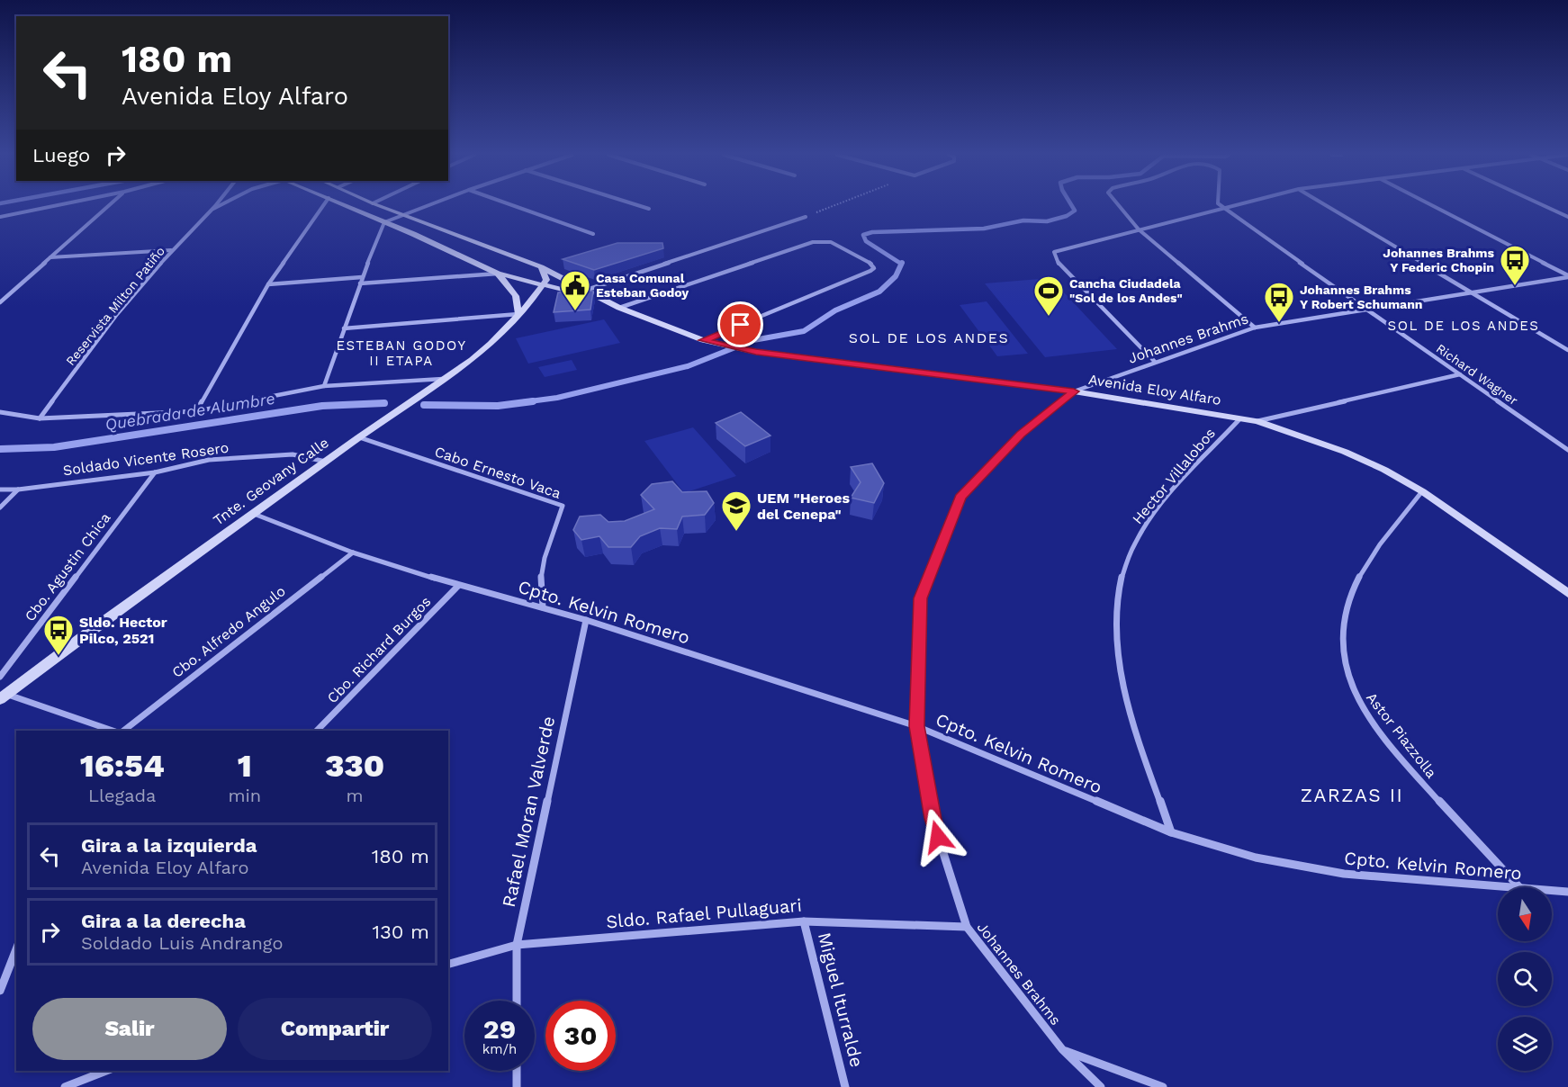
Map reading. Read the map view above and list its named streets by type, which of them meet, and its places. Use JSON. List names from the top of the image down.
{
  "streets": {
    "street": [
      "Reservista Milton Patiño",
      "Johannes Brahms",
      "Richard Wagner",
      "Avenida Eloy Alfaro",
      "Soldado Vicente Rosero",
      "Cabo Ernesto Vaca",
      "Hector Villalobos",
      "Tnte. Geovany Calle",
      "Cbo. Agustin Chica",
      "Cpto. Kelvin Romero",
      "Cbo. Alfredo Angulo",
      "Cbo. Richard Burgos",
      "Astor Piazzolla",
      "Rafael Moran Valverde",
      "Sldo. Rafael Pullaguari",
      "Miguel Iturralde"
    ]
  },
  "crossings": [
    ["Johannes Brahms", "Richard Wagner"],
    ["Johannes Brahms", "Avenida Eloy Alfaro"],
    ["Johannes Brahms", "Cpto. Kelvin Romero"],
    ["Johannes Brahms", "Sldo. Rafael Pullaguari"],
    ["Avenida Eloy Alfaro", "Hector Villalobos"],
    ["Avenida Eloy Alfaro", "Tnte. Geovany Calle"],
    ["Avenida Eloy Alfaro", "Astor Piazzolla"],
    ["Soldado Vicente Rosero", "Tnte. Geovany Calle"],
    ["Soldado Vicente Rosero", "Cbo. Agustin Chica"],
    ["Cabo Ernesto Vaca", "Tnte. Geovany Calle"],
    ["Cabo Ernesto Vaca", "Cpto. Kelvin Romero"],
    ["Hector Villalobos", "Cpto. Kelvin Romero"],
    ["Tnte. Geovany Calle", "Cpto. Kelvin Romero"],
    ["Cpto. Kelvin Romero", "Cbo. Alfredo Angulo"],
    ["Cpto. Kelvin Romero", "Cbo. Richard Burgos"],
    ["Cpto. Kelvin Romero", "Astor Piazzolla"],
    ["Cpto. Kelvin Romero", "Rafael Moran Valverde"],
    ["Rafael Moran Valverde", "Sldo. Rafael Pullaguari"],
    ["Sldo. Rafael Pullaguari", "Miguel Iturralde"]
  ],
  "districts": [
    "SOL DE LOS ANDES",
    "SOL DE LOS ANDES",
    "ESTEBAN GODOY II ETAPA",
    "ZARZAS II"
  ],
  "water": ["Quebrada de Alumbre"],
  "places": {
    "bus stop": ["Johannes Brahms Y Federic Chopin", "Johannes Brahms Y Robert Schumann", "Sldo. Hector Pilco, 2521"],
    "public building": ["Casa Comunal Esteban Godoy"],
    "sports": ["Cancha Ciudadela \"Sol de los Andes\""],
    "school or university": ["UEM \"Heroes del Cenepa\""]
  },
  "north": "bottom",
  "page": {
    "turn": ["180 m", "Avenida Eloy Alfaro"],
    "then": "Luego",
    "eta": [
      "16:54",
      "Llegada",
      "1",
      "min",
      "330",
      "m"
    ],
    "list": [
      {
        "name": "Gira a la izquierda",
        "note": "Avenida Eloy Alfaro",
        "value": "180 m"
      },
      {
        "name": "Gira a la derecha",
        "note": "Soldado Luis Andrango",
        "value": "130 m"
      }
    ],
    "buttons": ["Salir", "Compartir"],
    "speed": "29 km/h",
    "limit": "30"
  }
}
